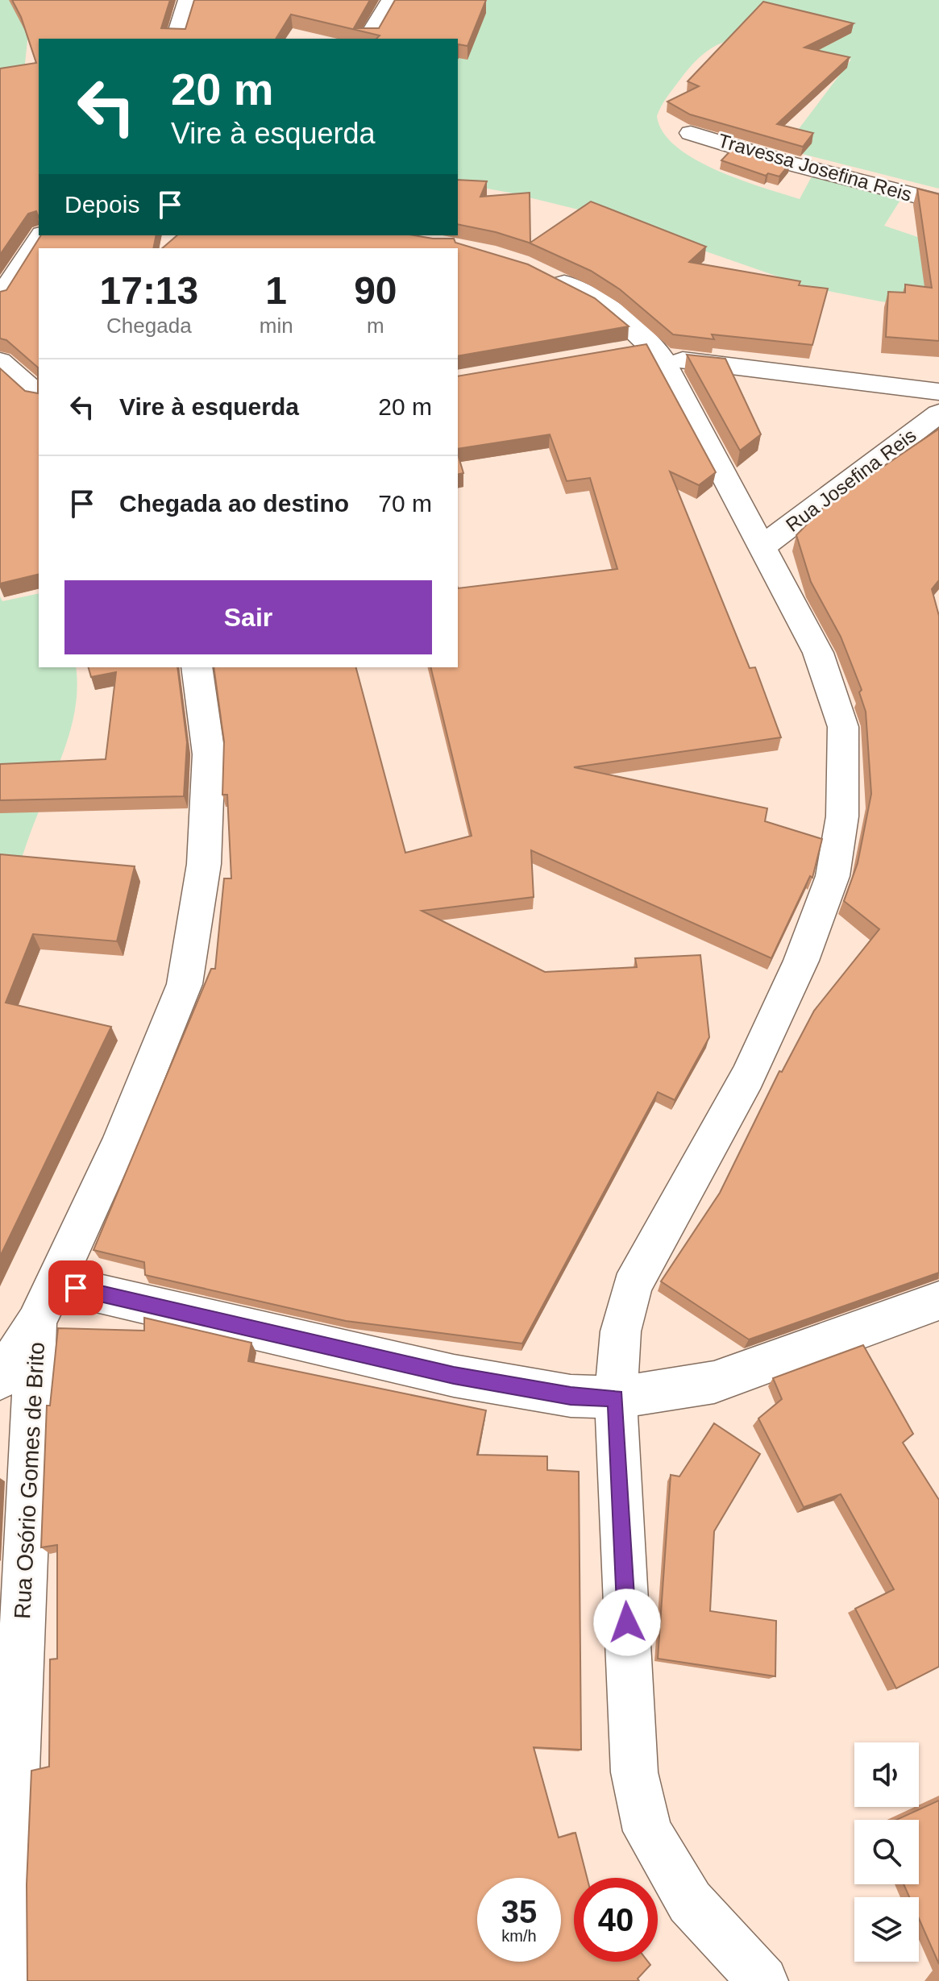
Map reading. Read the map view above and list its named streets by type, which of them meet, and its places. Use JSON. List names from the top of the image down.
{
  "streets": {
    "street": ["Travessa Josefina Reis", "Rua Josefina Reis", "Rua Osório Gomes de Brito"]
  },
  "page": {
    "turn": ["20 m", "Vire à esquerda"],
    "then": "Depois",
    "eta": [
      "17:13",
      "Chegada",
      "1",
      "min",
      "90",
      "m"
    ],
    "list": [
      {
        "name": "Vire à esquerda",
        "value": "20 m"
      },
      {
        "name": "Chegada ao destino",
        "value": "70 m"
      }
    ],
    "buttons": "Sair",
    "speed": "35 km/h",
    "limit": "40"
  }
}
